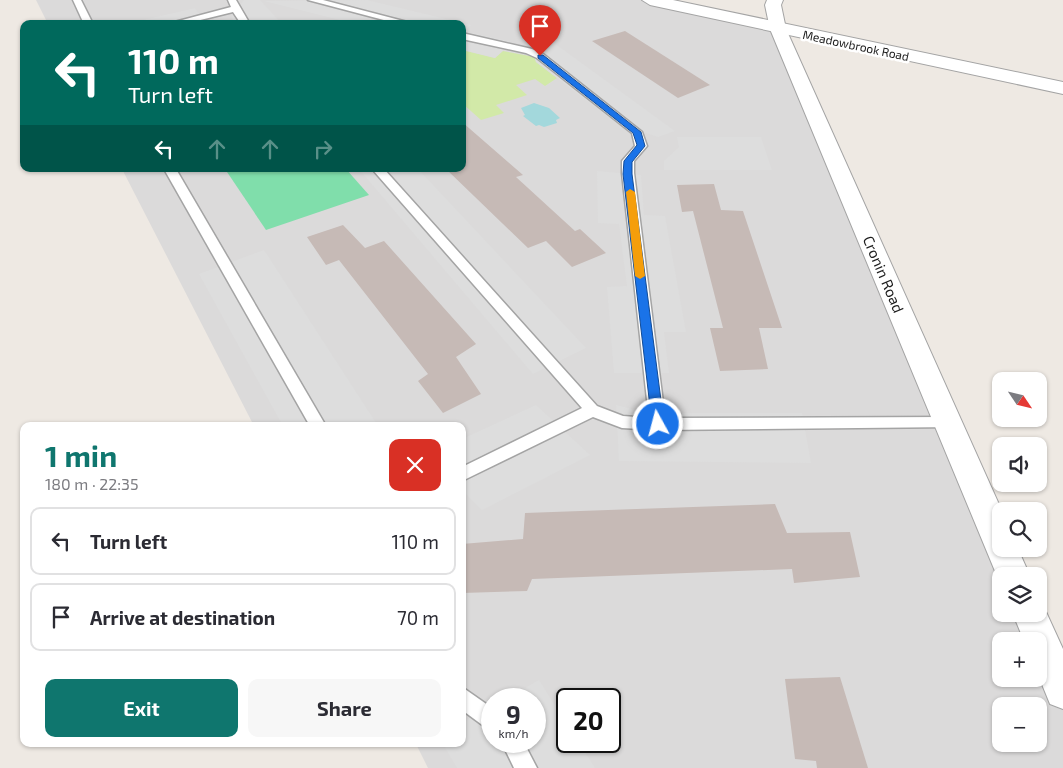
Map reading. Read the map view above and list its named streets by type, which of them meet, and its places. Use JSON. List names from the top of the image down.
{
  "streets": {
    "street": ["Meadowbrook Road", "Cronin Road"]
  },
  "crossings": [
    ["Meadowbrook Road", "Cronin Road"]
  ],
  "north": "bottom right",
  "page": {
    "turn": ["110 m", "Turn left"],
    "map_buttons": ["+", "−"],
    "heading": ["1 min", "180 m · 22:35"],
    "list": [
      {
        "name": "Turn left",
        "value": "110 m"
      },
      {
        "name": "Arrive at destination",
        "value": "70 m"
      }
    ],
    "buttons": ["Exit", "Share"],
    "speed": "9 km/h",
    "limit": "20"
  }
}
